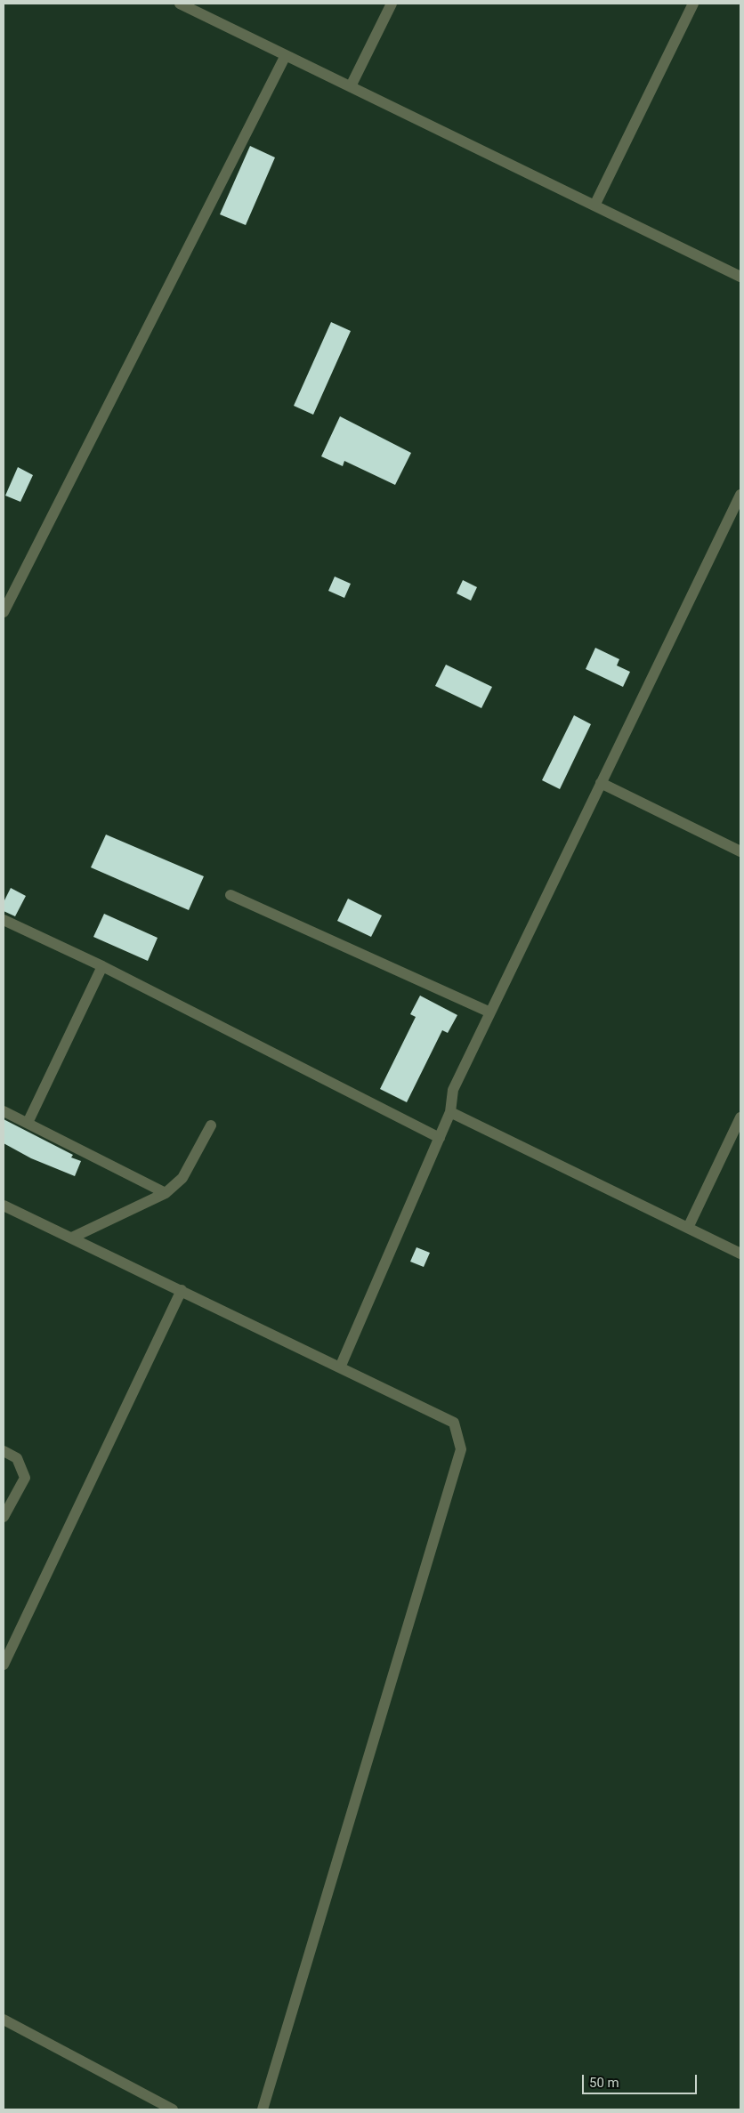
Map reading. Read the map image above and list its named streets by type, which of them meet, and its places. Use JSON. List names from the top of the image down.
{
  "scale_bar": "50 m"
}
